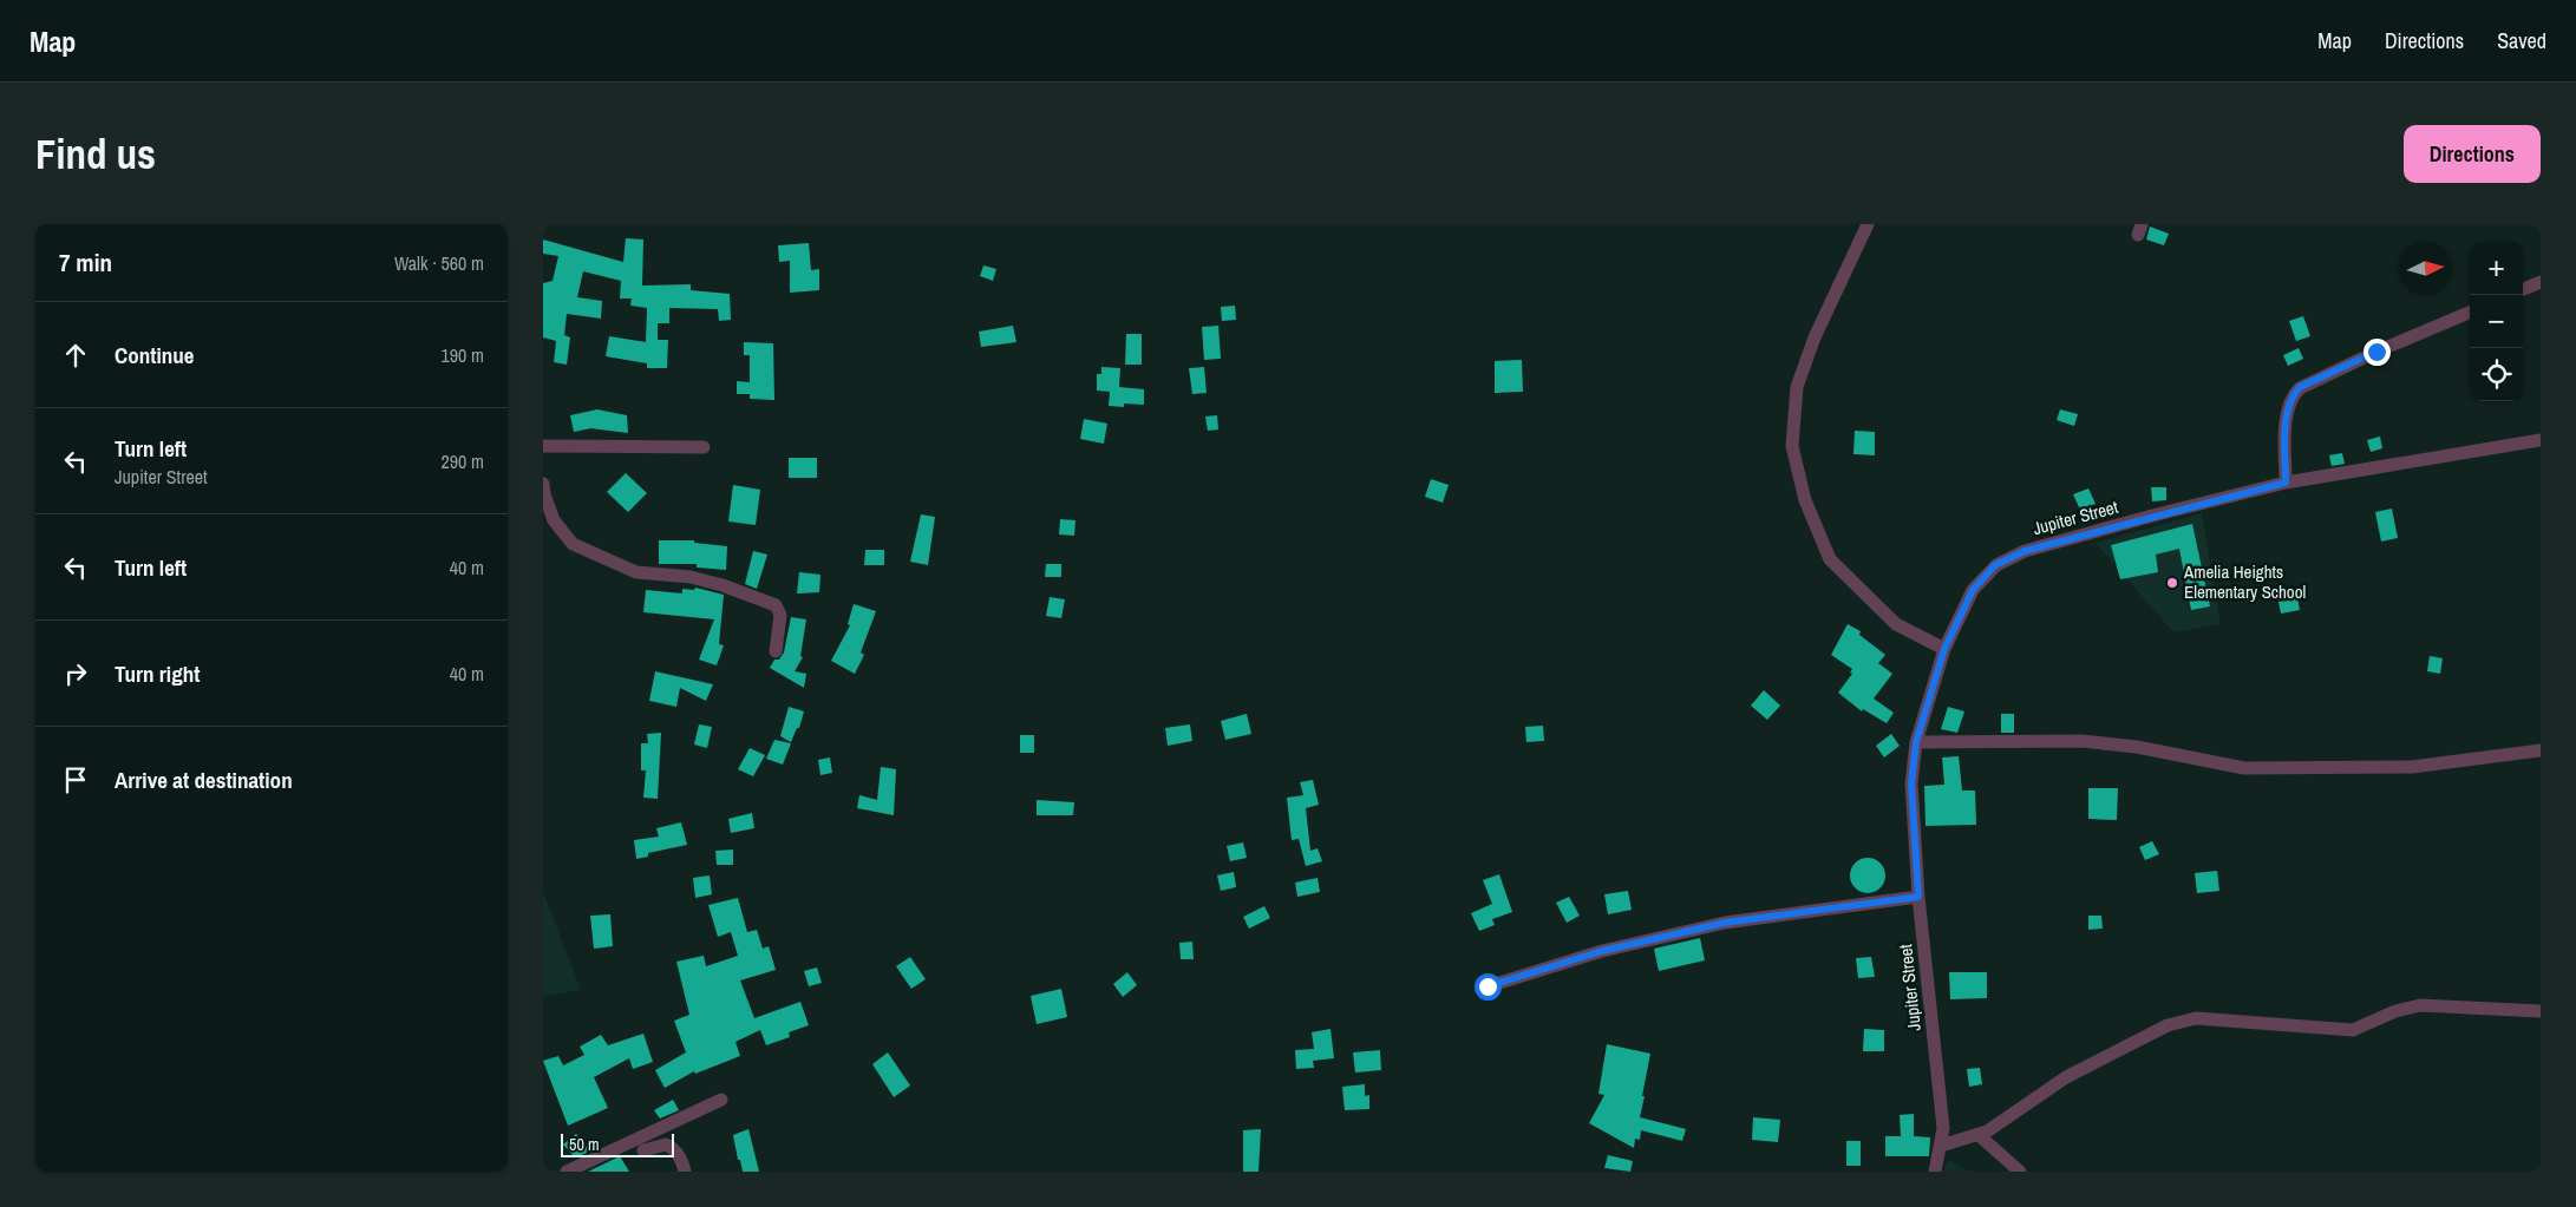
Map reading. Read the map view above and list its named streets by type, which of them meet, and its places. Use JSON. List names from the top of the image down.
{
  "streets": {
    "street": ["Jupiter Street"]
  },
  "places": ["Amelia Heights Elementary School"],
  "scale_bar": "50 m",
  "north": "right",
  "page": {
    "header": "Map",
    "nav": ["Map", "Directions", "Saved"],
    "buttons": "Directions",
    "title": "Find us",
    "heading": ["7 min", "Walk · 560 m"],
    "map_buttons": ["+", "−"],
    "list": [
      ["Continue", "190 m"],
      ["Turn left", "Jupiter Street", "290 m"],
      ["Turn left", "40 m"],
      ["Turn right", "40 m"],
      "Arrive at destination"
    ],
    "scale": "50 m"
  }
}
